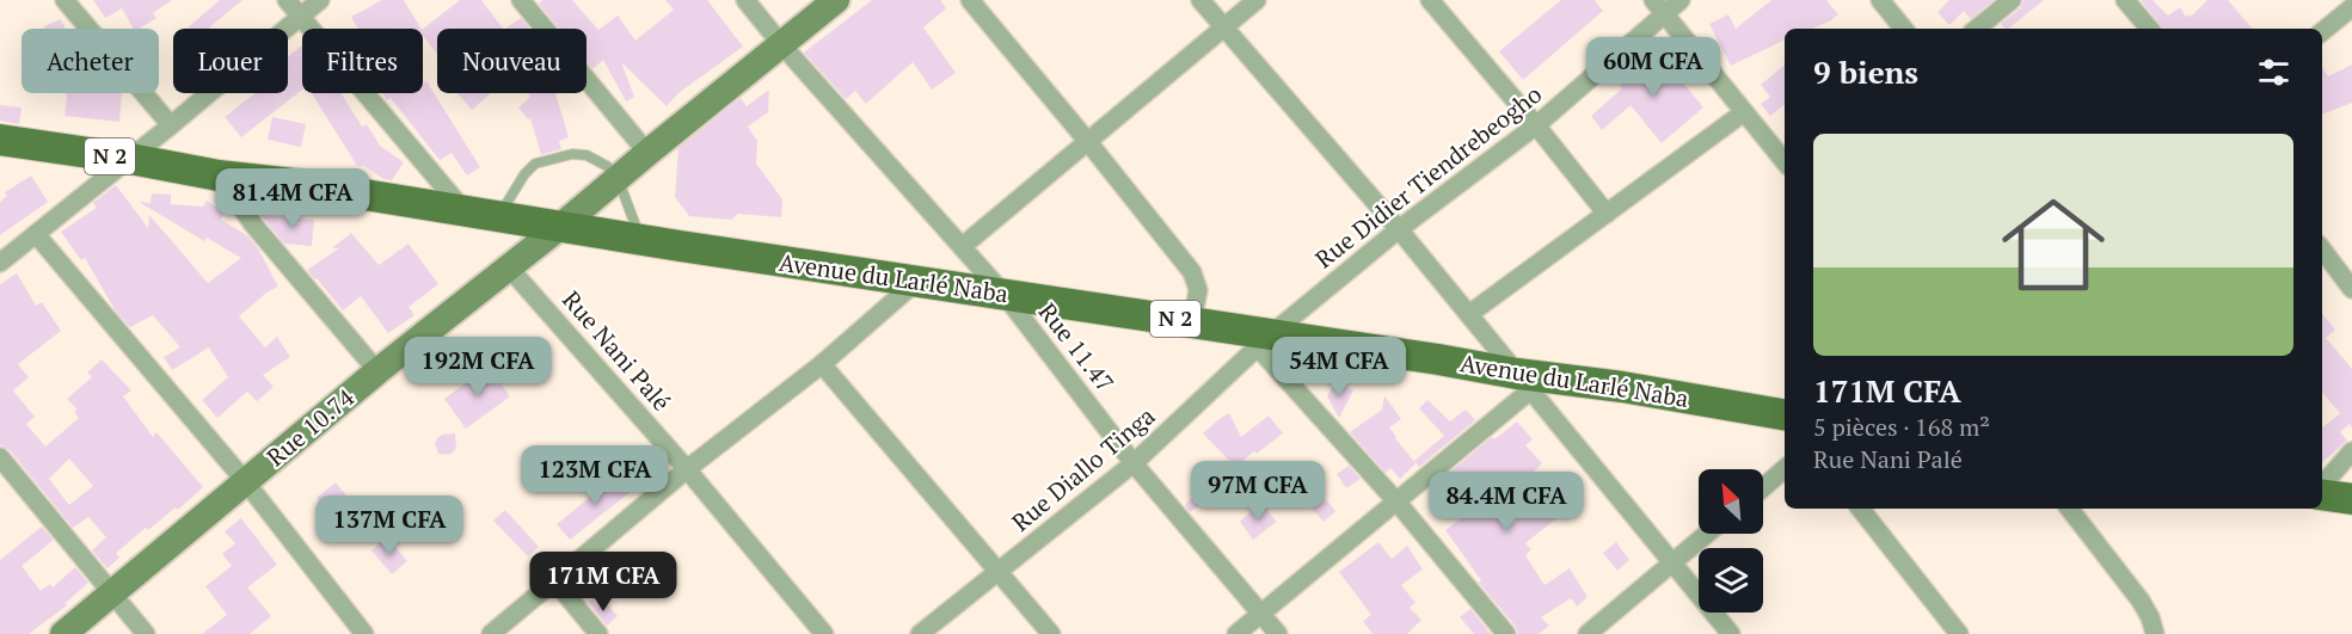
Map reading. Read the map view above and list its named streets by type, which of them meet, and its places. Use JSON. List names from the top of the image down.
{
  "streets": {
    "main road": ["N 2", "Avenue du Larlé Naba", "Rue 10.74"],
    "street": [
      "Rue Didier Tiendrebeogho",
      "Rue 11.47",
      "Rue Nani Palé",
      "Rue Diallo Tinga"
    ]
  },
  "crossings": [
    ["Rue Didier Tiendrebeogho", "Avenue du Larlé Naba"],
    ["Rue Didier Tiendrebeogho", "Rue Diallo Tinga"],
    ["Avenue du Larlé Naba", "Rue 11.47"],
    ["Avenue du Larlé Naba", "Rue 10.74"],
    ["Avenue du Larlé Naba", "Rue Diallo Tinga"],
    ["Rue 11.47", "Rue 10.74"],
    ["Rue 11.47", "Rue Diallo Tinga"],
    ["Rue Nani Palé", "Rue 10.74"]
  ],
  "north": "top left",
  "page": {
    "chip": [
      "Acheter",
      "Louer",
      "Filtres",
      "Nouveau"
    ],
    "heading": "9 biens",
    "price": [
      "60M CFA",
      "81.4M CFA",
      "192M CFA",
      "54M CFA",
      "123M CFA",
      "97M CFA",
      "84.4M CFA",
      "137M CFA",
      "171M CFA"
    ],
    "list": [
      {
        "name": "171M CFA",
        "note": "5 pièces · 168 m² · Rue Nani Palé"
      }
    ]
  }
}
